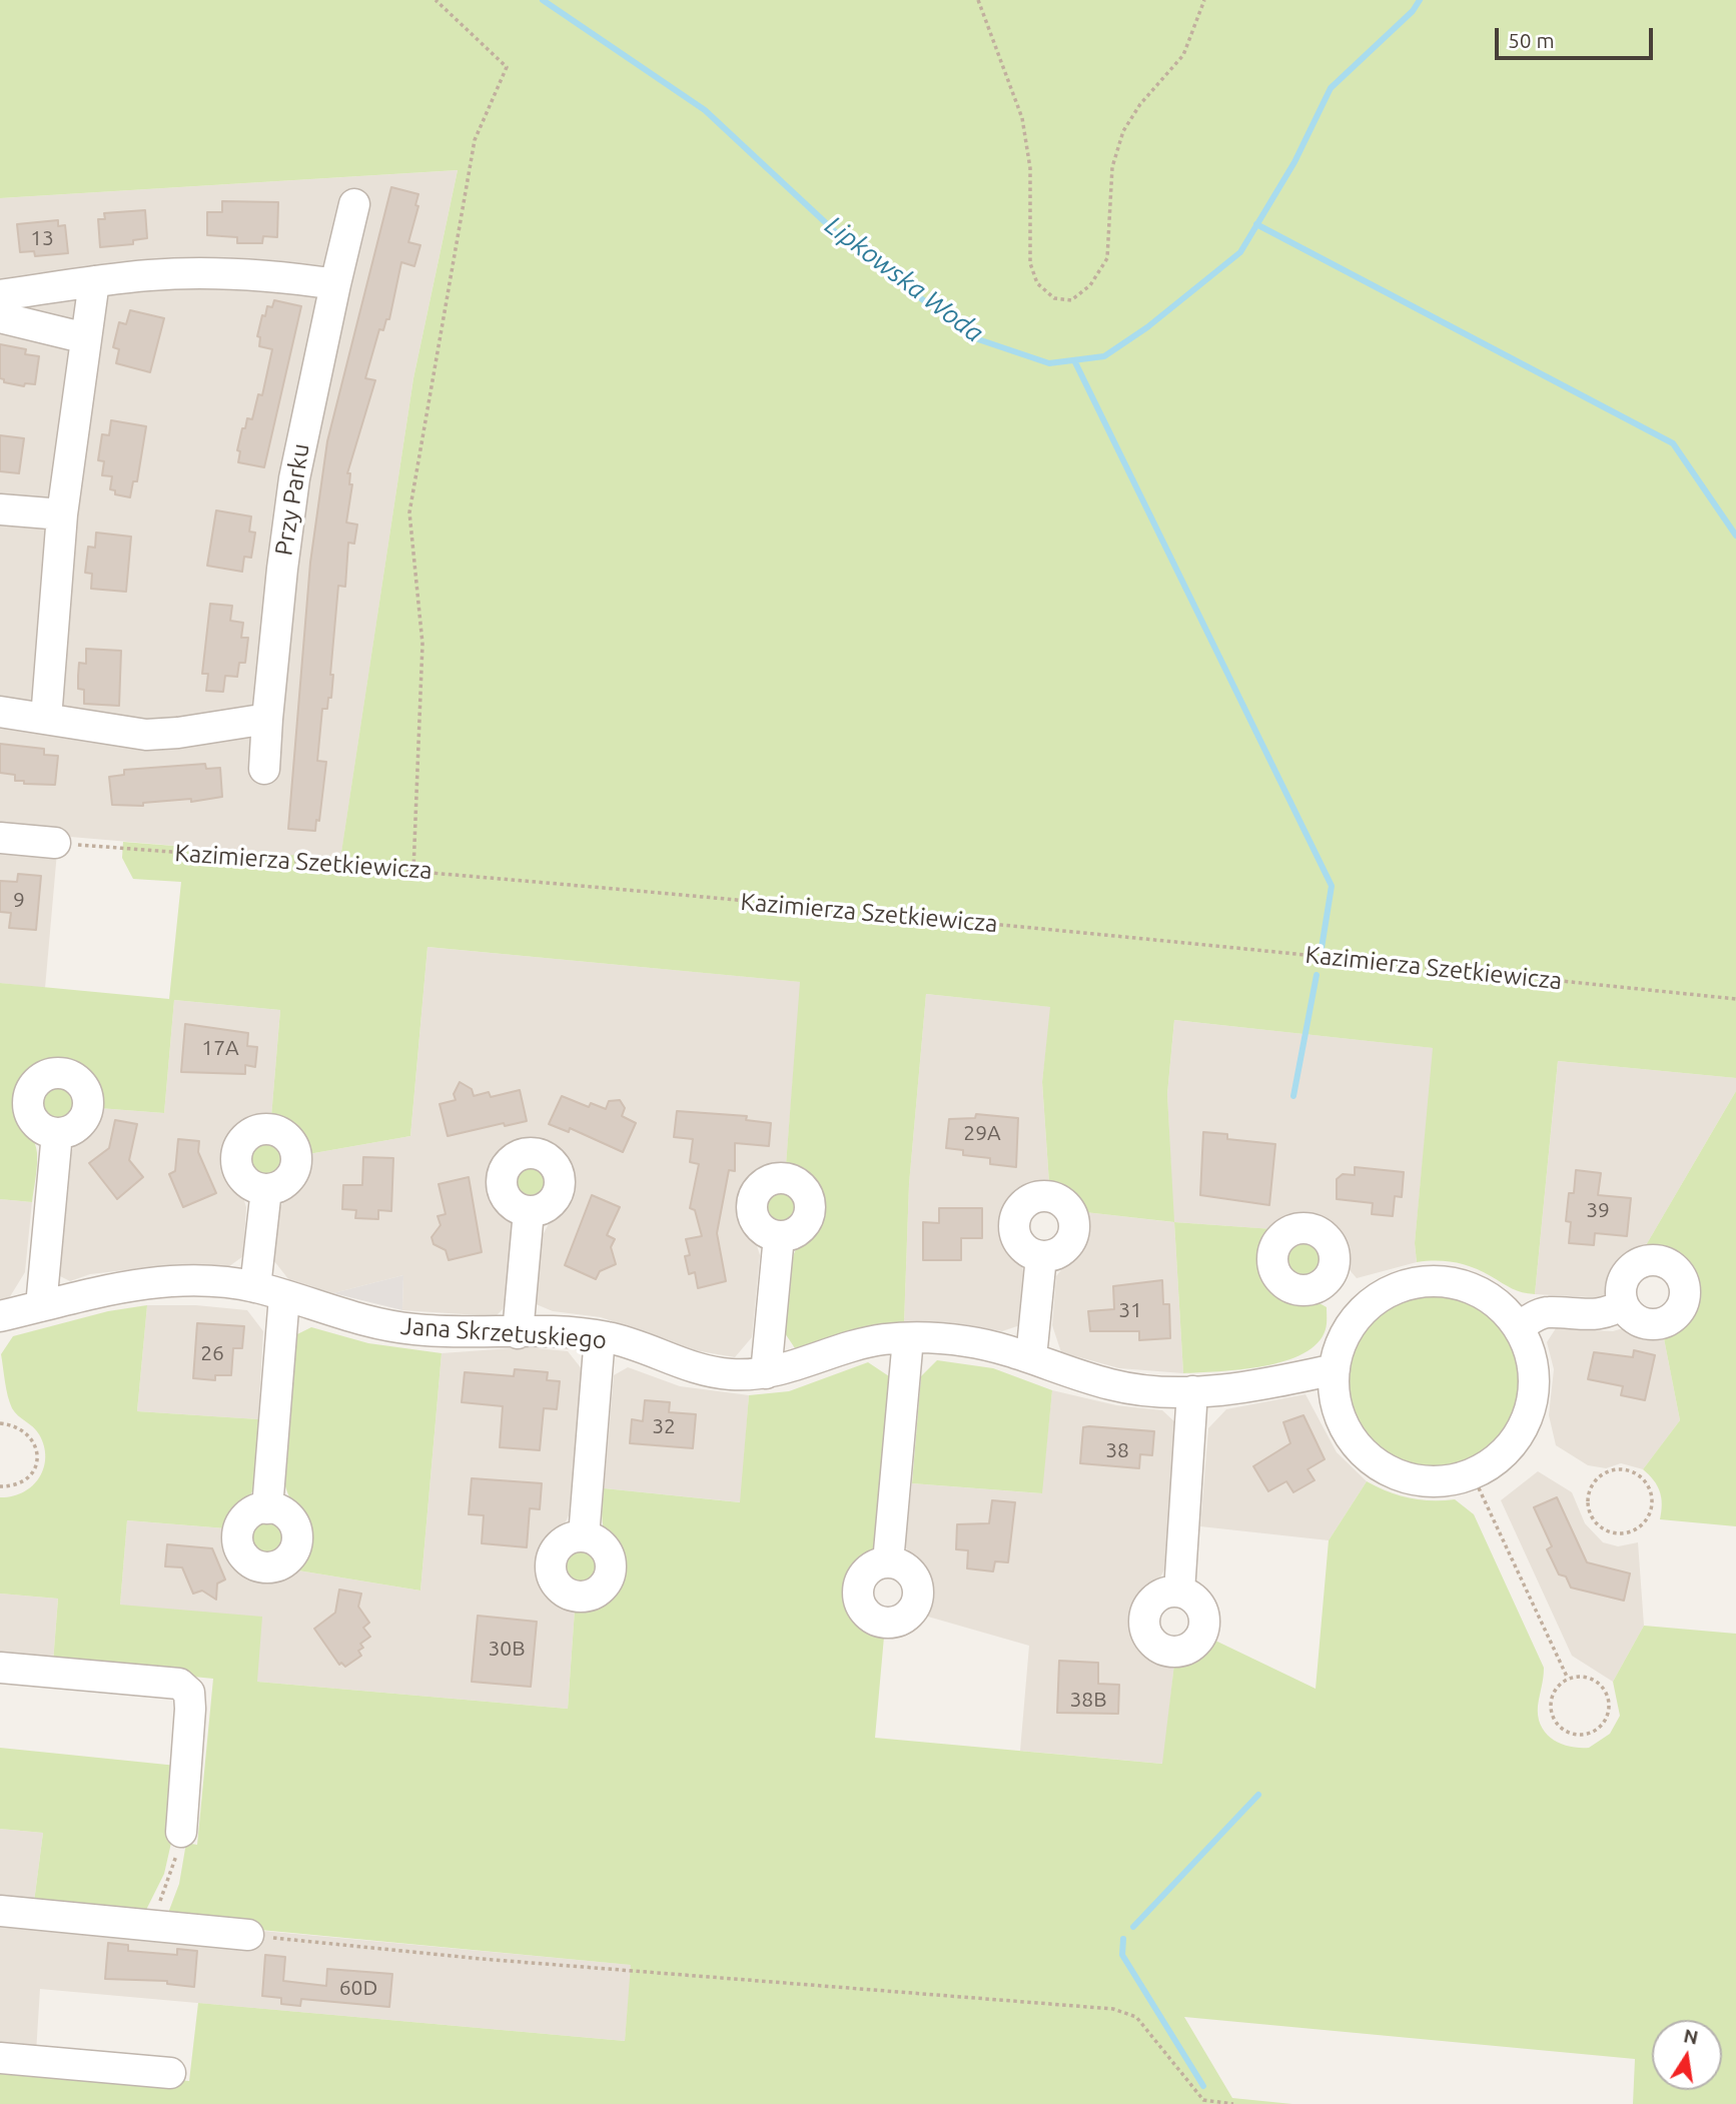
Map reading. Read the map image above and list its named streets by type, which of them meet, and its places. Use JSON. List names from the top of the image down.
{
  "streets": {
    "street": ["Przy Parku", "Jana Skrzetuskiego"],
    "path": ["Kazimierza Szetkiewicza"]
  },
  "water": ["Lipkowska Woda"],
  "house_numbers": [
    "13",
    "9",
    "17A",
    "29A",
    "39",
    "31",
    "26",
    "32",
    "38",
    "30B",
    "38B",
    "60D"
  ],
  "scale_bar": "50 m",
  "north": "top"
}
